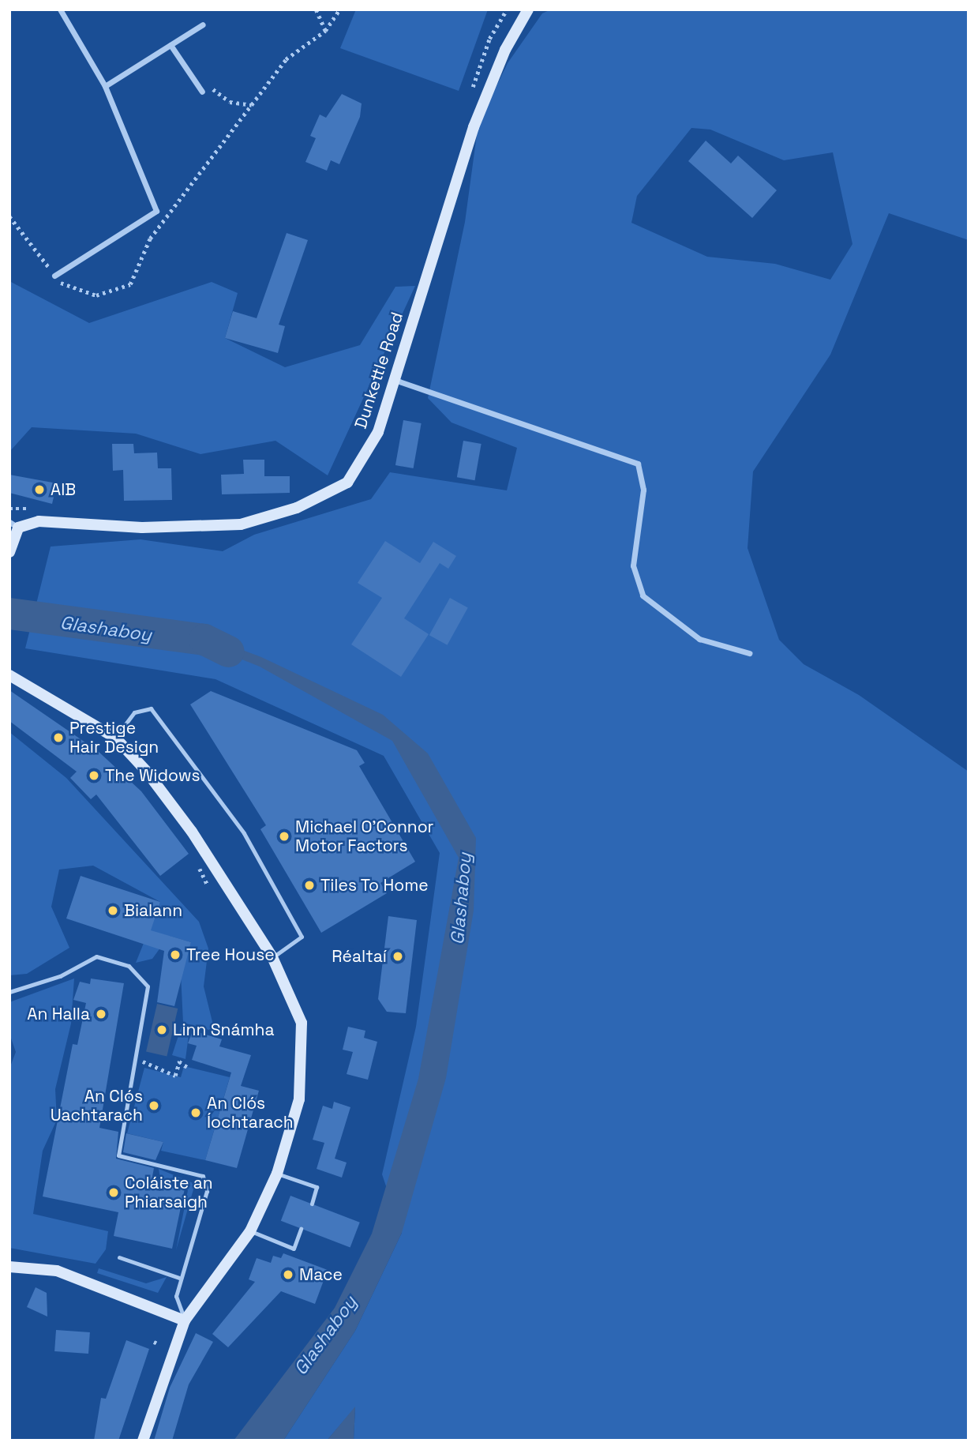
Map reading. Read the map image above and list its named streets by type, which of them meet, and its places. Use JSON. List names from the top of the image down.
{
  "streets": {
    "street": ["Dunkettle Road"]
  },
  "water": ["Glashaboy"],
  "places": [
    "AIB",
    "Prestige Hair Design",
    "The Widows",
    "Michael O'Connor Motor Factors",
    "Tiles To Home",
    "Bialann",
    "Tree House",
    "Réaltaí",
    "An Halla",
    "Linn Snámha",
    "An Clós Uachtarach",
    "An Clós Íochtarach",
    "Coláiste an Phiarsaigh",
    "Mace"
  ]
}
